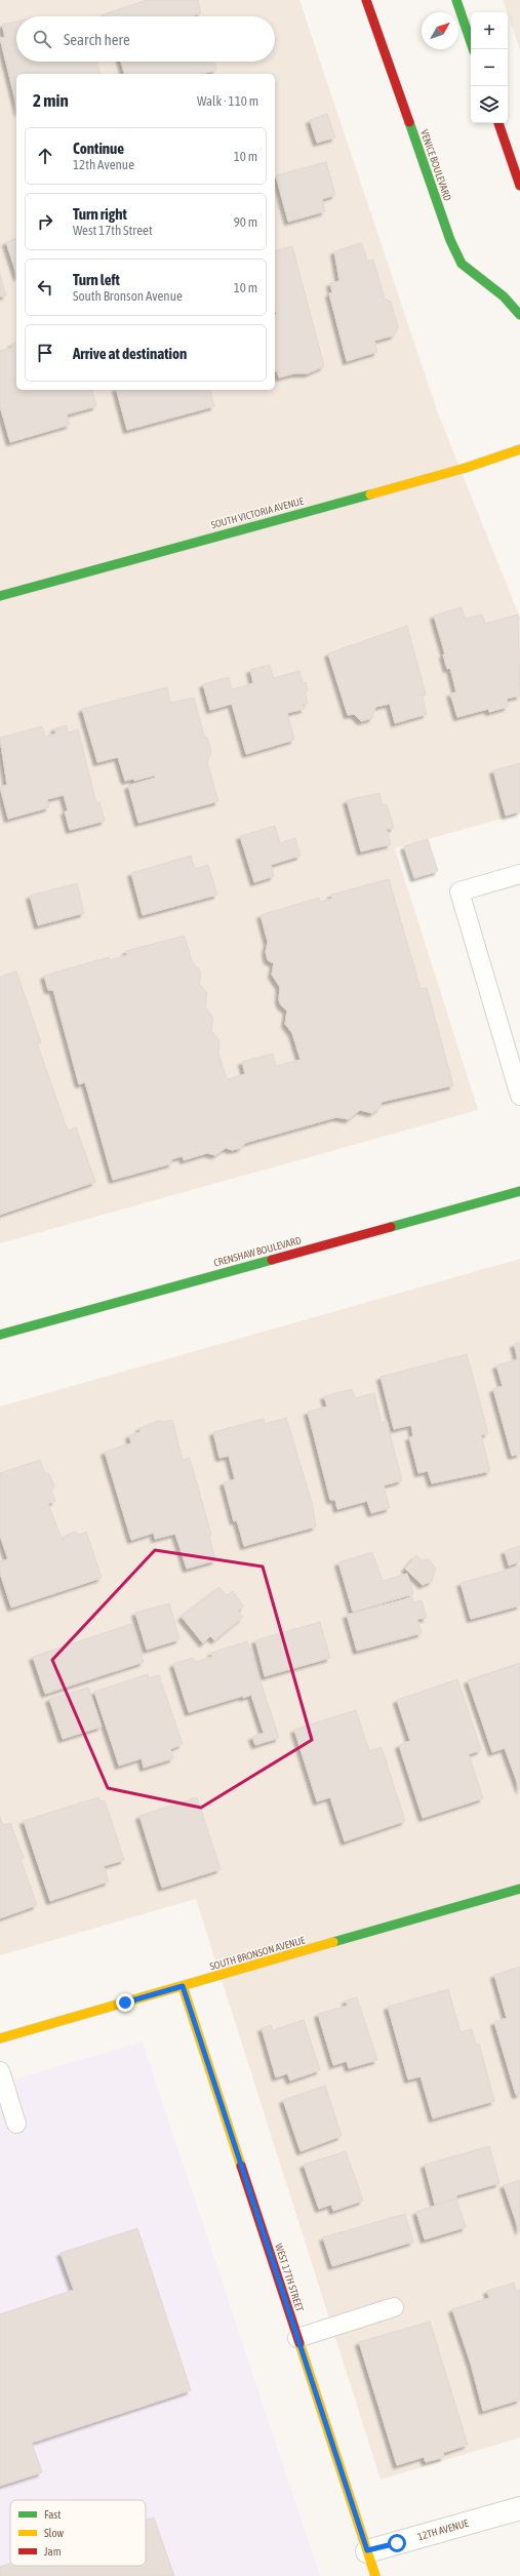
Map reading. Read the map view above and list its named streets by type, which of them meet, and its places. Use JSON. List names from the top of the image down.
{
  "streets": {
    "street": [
      "VENICE BOULEVARD",
      "SOUTH VICTORIA AVENUE",
      "CRENSHAW BOULEVARD",
      "SOUTH BRONSON AVENUE",
      "WEST 17TH STREET",
      "12TH AVENUE"
    ]
  },
  "crossings": [
    ["SOUTH BRONSON AVENUE", "WEST 17TH STREET"],
    ["WEST 17TH STREET", "12TH AVENUE"]
  ],
  "legend": ["Fast", "Slow", "Jam"],
  "north": "top right",
  "page": {
    "map_buttons": ["+", "−"],
    "search": "Search here",
    "heading": ["2 min", "Walk · 110 m"],
    "list": [
      ["Continue", "12th Avenue", "10 m"],
      ["Turn right", "West 17th Street", "90 m"],
      ["Turn left", "South Bronson Avenue", "10 m"],
      "Arrive at destination"
    ]
  }
}
